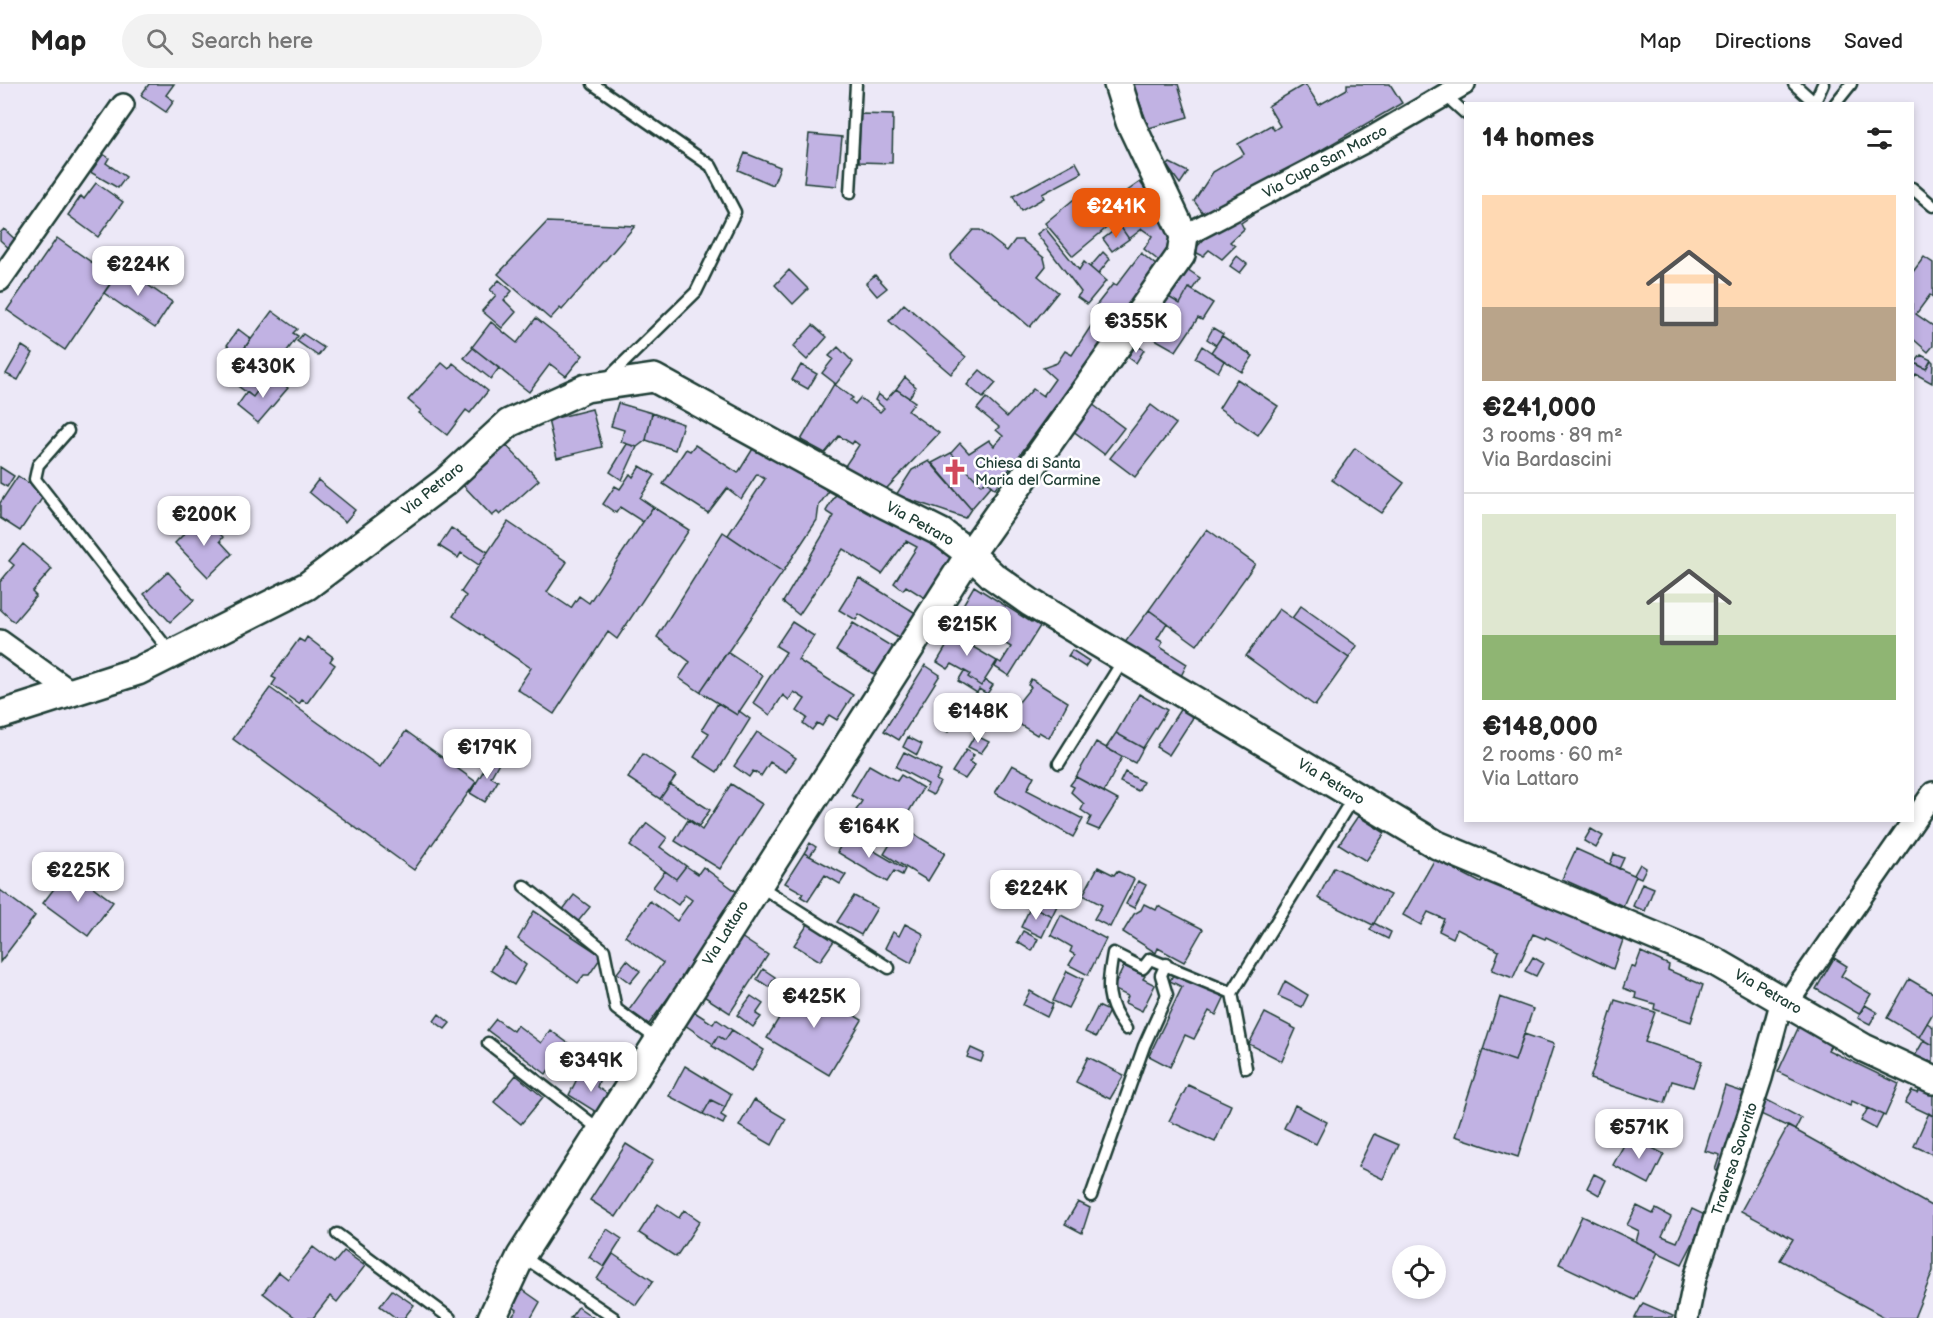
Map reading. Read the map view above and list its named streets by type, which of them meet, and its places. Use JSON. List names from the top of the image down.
{
  "streets": {
    "street": [
      "Via Cupa San Marco",
      "Via Petraro",
      "Via Lattaro",
      "Traversa Savorito"
    ]
  },
  "crossings": [
    ["Via Cupa San Marco", "Via Lattaro"],
    ["Via Petraro", "Via Lattaro"],
    ["Via Petraro", "Traversa Savorito"]
  ],
  "places": {
    "church": ["Chiesa di Santa Maria del Carmine"]
  },
  "page": {
    "header": "Map",
    "search": "Search here",
    "nav": ["Map", "Directions", "Saved"],
    "heading": "14 homes",
    "list": [
      {
        "name": "€241,000",
        "note": "3 rooms · 89 m² · Via Bardascini"
      },
      {
        "name": "€148,000",
        "note": "2 rooms · 60 m² · Via Lattaro"
      }
    ],
    "price": [
      "€241K",
      "€224K",
      "€355K",
      "€430K",
      "€200K",
      "€215K",
      "€148K",
      "€179K",
      "€164K",
      "€225K",
      "€224K",
      "€425K",
      "€349K",
      "€571K"
    ]
  }
}
